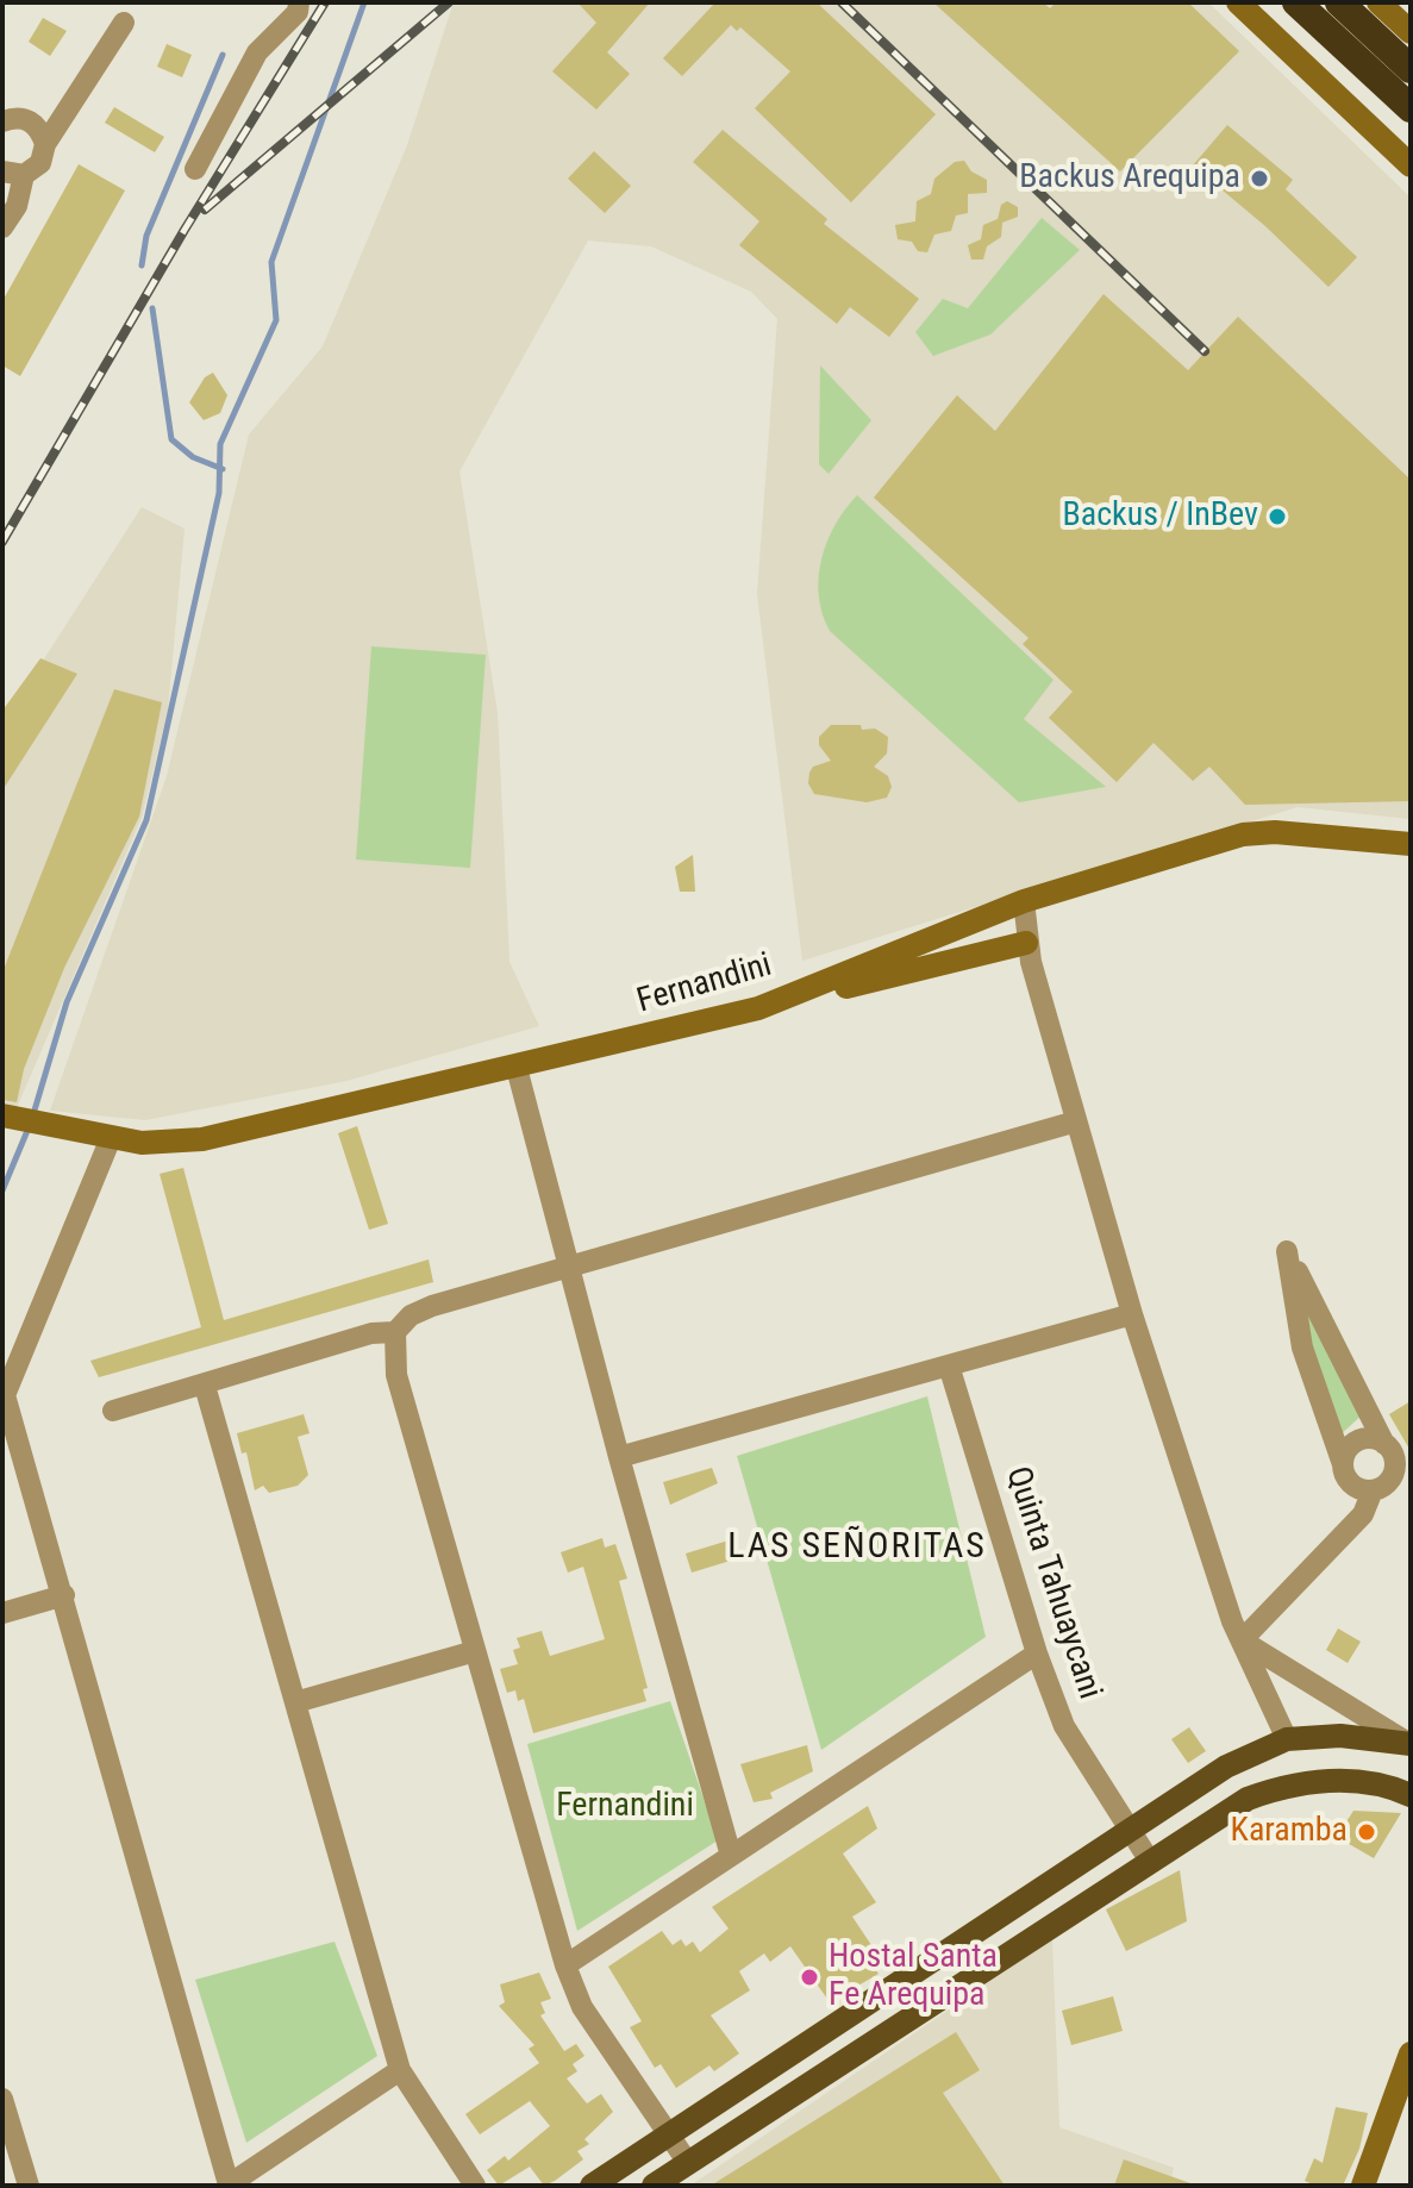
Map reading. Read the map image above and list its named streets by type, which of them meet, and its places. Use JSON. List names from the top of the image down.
{
  "streets": {
    "street": ["Fernandini", "Quinta Tahuaycani"]
  },
  "districts": ["LAS SEÑORITAS"],
  "parks": ["Fernandini"],
  "places": [
    "Backus Arequipa",
    "Backus / InBev",
    "Karamba",
    "Hostal Santa Fe Arequipa"
  ]
}
